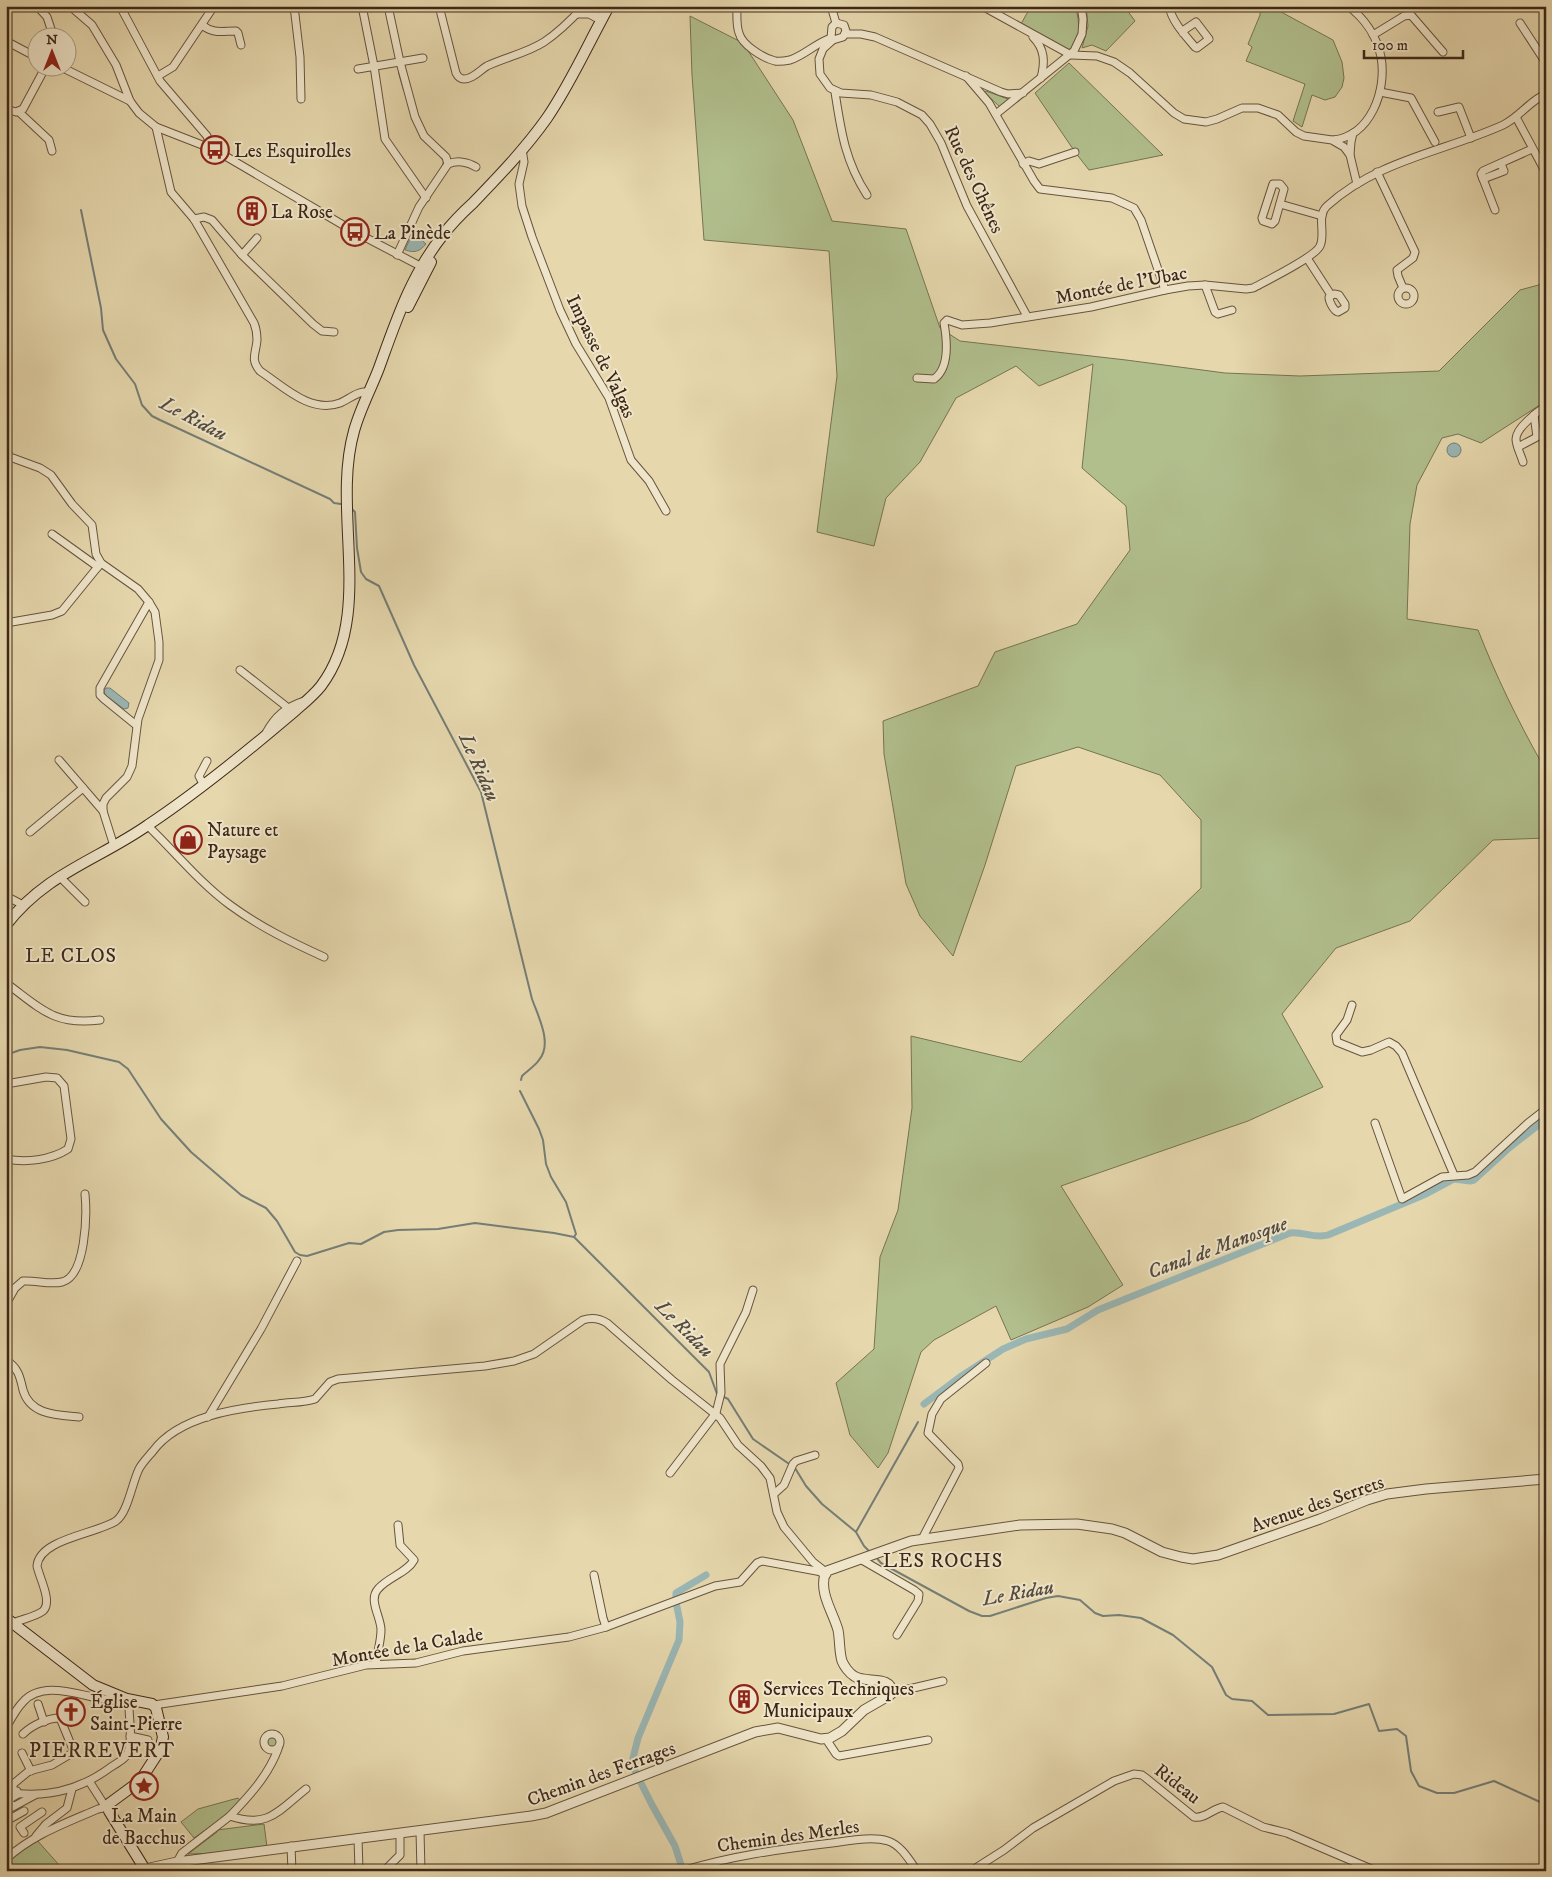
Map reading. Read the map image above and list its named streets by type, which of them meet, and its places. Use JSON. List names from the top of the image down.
{
  "streets": {
    "street": [
      "Rue des Chênes",
      "Montée de l'Ubac",
      "Impasse de Valgas",
      "Avenue des Serrets",
      "Montée de la Calade",
      "Chemin des Ferrages",
      "Rideau",
      "Chemin des Merles"
    ]
  },
  "crossings": [
    ["Rue des Chênes", "Montée de l'Ubac"],
    ["Avenue des Serrets", "Montée de la Calade"]
  ],
  "districts": ["LE CLOS", "LES ROCHS", "PIERREVERT"],
  "water": ["Le Ridau", "Canal de Manosque"],
  "places": {
    "bus stop": ["Les Esquirolles", "La Pinède"],
    "building": ["La Rose", "Services Techniques Municipaux"],
    "shop": ["Nature et Paysage"],
    "church": ["Église Saint-Pierre"],
    "place": ["La Main de Bacchus"]
  },
  "scale_bar": "100 m",
  "north": "top"
}
